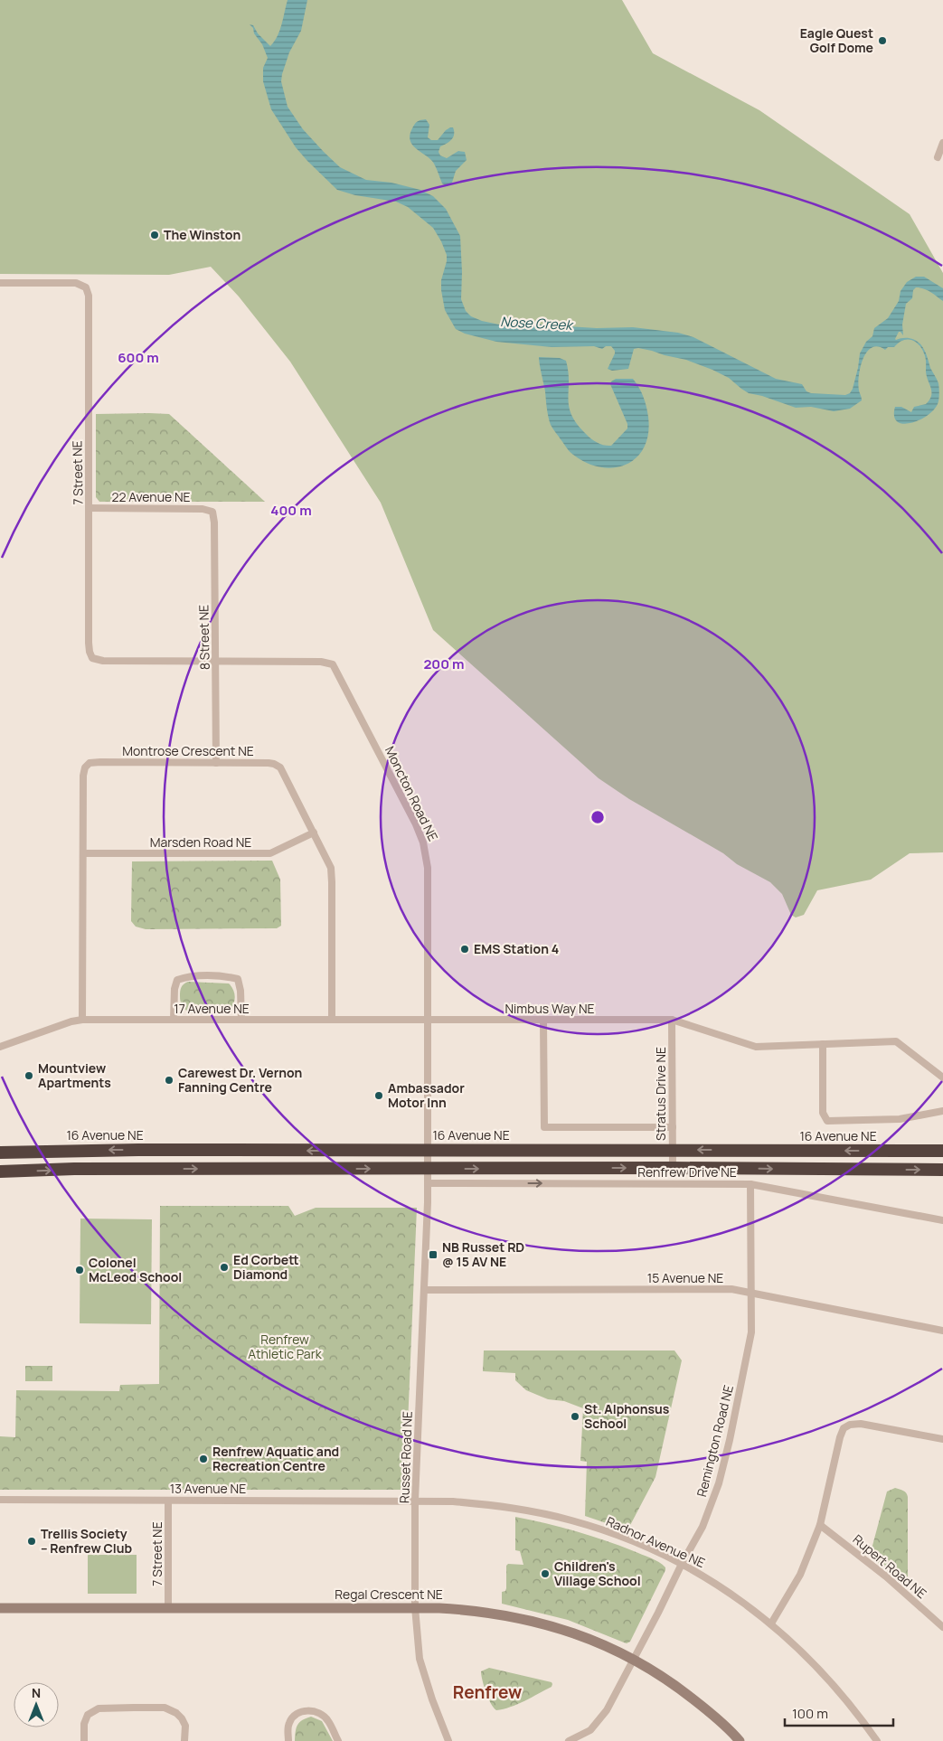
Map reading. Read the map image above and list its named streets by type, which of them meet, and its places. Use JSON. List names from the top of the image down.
{
  "streets": {
    "highway": ["16 Avenue NE"],
    "street": [
      "7 Street NE",
      "22 Avenue NE",
      "8 Street NE",
      "Montrose Crescent NE",
      "Moncton Road NE",
      "Marsden Road NE",
      "17 Avenue NE",
      "Nimbus Way NE",
      "Stratus Drive NE",
      "Renfrew Drive NE",
      "15 Avenue NE",
      "Remington Road NE",
      "Russet Road NE",
      "13 Avenue NE",
      "Radnor Avenue NE",
      "Rupert Road NE",
      "Regal Crescent NE"
    ]
  },
  "crossings": [
    ["7 Street NE", "22 Avenue NE"],
    ["7 Street NE", "Moncton Road NE"],
    ["7 Street NE", "13 Avenue NE"],
    ["7 Street NE", "Regal Crescent NE"],
    ["22 Avenue NE", "8 Street NE"],
    ["8 Street NE", "Montrose Crescent NE"],
    ["8 Street NE", "Moncton Road NE"],
    ["Montrose Crescent NE", "Marsden Road NE"],
    ["Montrose Crescent NE", "17 Avenue NE"],
    ["Moncton Road NE", "17 Avenue NE"],
    ["Moncton Road NE", "Nimbus Way NE"],
    ["Moncton Road NE", "16 Avenue NE"],
    ["Moncton Road NE", "Russet Road NE"],
    ["17 Avenue NE", "Nimbus Way NE"],
    ["Nimbus Way NE", "Stratus Drive NE"],
    ["Stratus Drive NE", "16 Avenue NE"],
    ["Renfrew Drive NE", "Remington Road NE"],
    ["Renfrew Drive NE", "Russet Road NE"],
    ["15 Avenue NE", "Remington Road NE"],
    ["15 Avenue NE", "Russet Road NE"],
    ["Remington Road NE", "Radnor Avenue NE"],
    ["Remington Road NE", "Regal Crescent NE"],
    ["Russet Road NE", "13 Avenue NE"],
    ["Russet Road NE", "Radnor Avenue NE"],
    ["Russet Road NE", "Regal Crescent NE"],
    ["13 Avenue NE", "Radnor Avenue NE"]
  ],
  "one_way": ["Renfrew Drive NE"],
  "districts": ["Renfrew"],
  "water": ["Nose Creek"],
  "parks": ["Renfrew Athletic Park"],
  "places": {
    "other": [
      "Eagle Quest Golf Dome",
      "The Winston",
      "EMS Station 4",
      "Mountview Apartments",
      "Carewest Dr. Vernon Fanning Centre",
      "Ambassador Motor Inn",
      "Ed Corbett Diamond",
      "Colonel McLeod School",
      "St. Alphonsus School",
      "Renfrew Aquatic and Recreation Centre",
      "Trellis Society – Renfrew Club",
      "Children's Village School"
    ],
    "transit": ["NB Russet RD @ 15 AV NE"]
  },
  "scale_bar": "100 m",
  "north": "top",
  "rings": ["600 m", "400 m", "200 m"]
}
